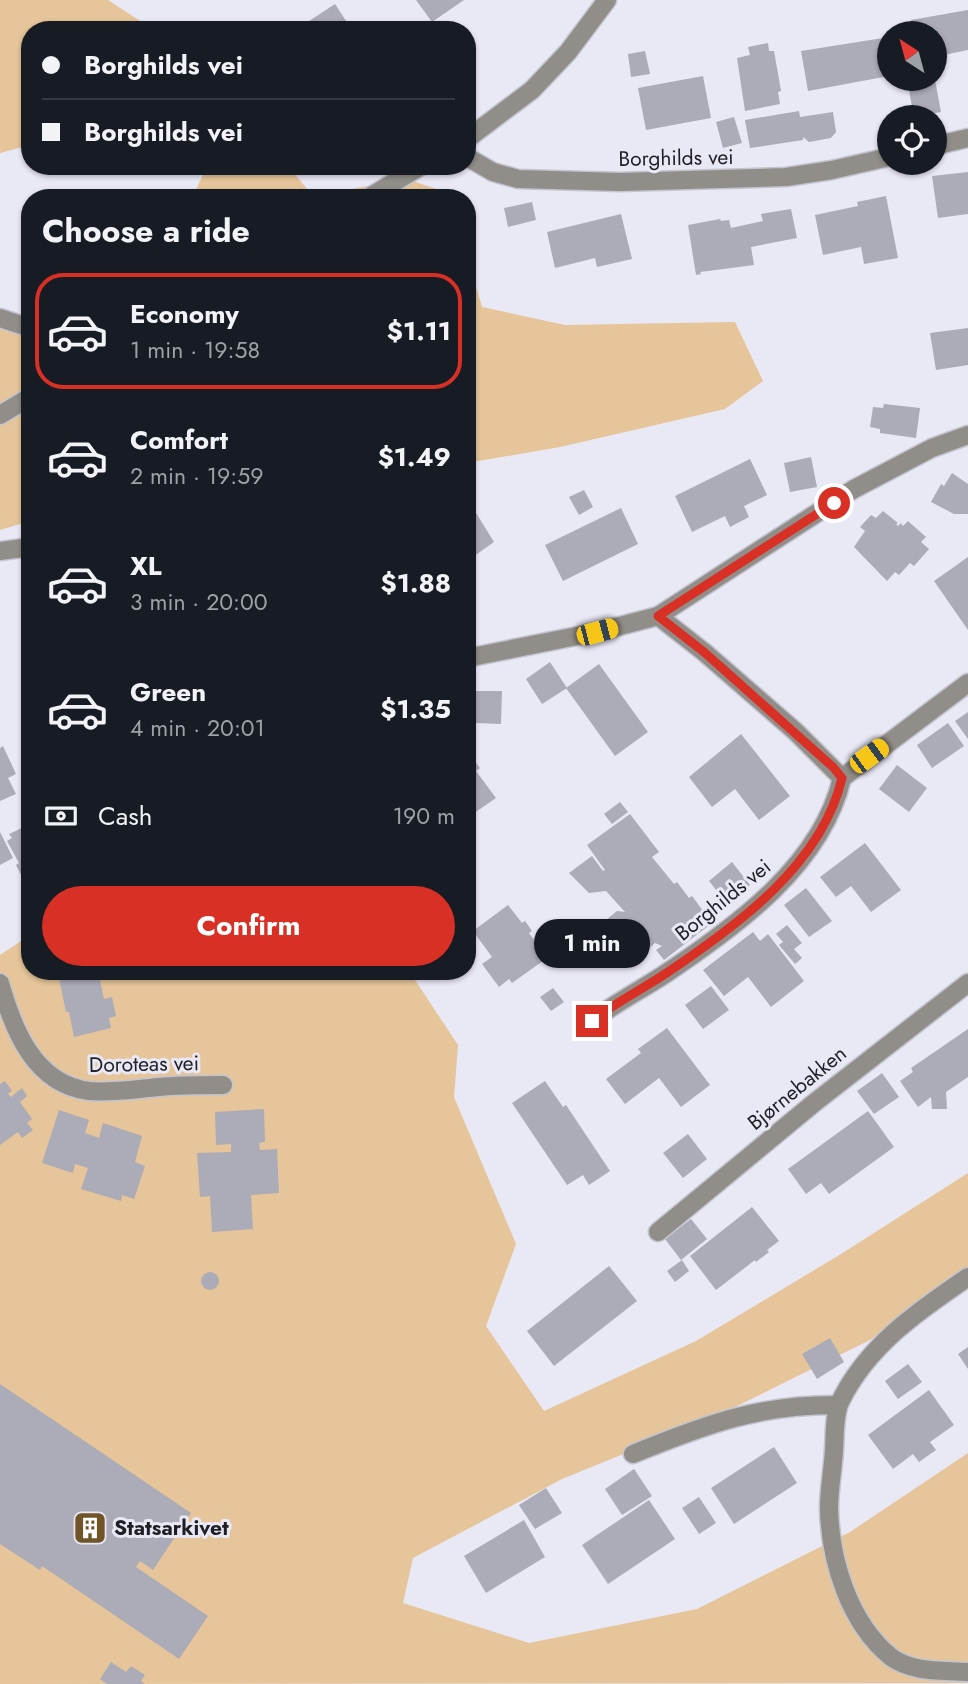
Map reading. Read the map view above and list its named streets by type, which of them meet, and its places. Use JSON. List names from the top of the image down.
{
  "streets": {
    "street": ["Borghilds vei", "Doroteas vei", "Bjørnebakken"]
  },
  "places": {
    "building": ["Statsarkivet"]
  },
  "north": "top left",
  "page": {
    "banner": ["Borghilds vei", "Borghilds vei"],
    "heading": "Choose a ride",
    "list": [
      {
        "name": "Economy",
        "note": "1 min · 19:58",
        "value": "$1.11"
      },
      {
        "name": "Comfort",
        "note": "2 min · 19:59",
        "value": "$1.49"
      },
      {
        "name": "XL",
        "note": "3 min · 20:00",
        "value": "$1.88"
      },
      {
        "name": "Green",
        "note": "4 min · 20:01",
        "value": "$1.35"
      }
    ],
    "pay": ["Cash", "190 m"],
    "buttons": "Confirm",
    "bubble": "1 min"
  }
}
